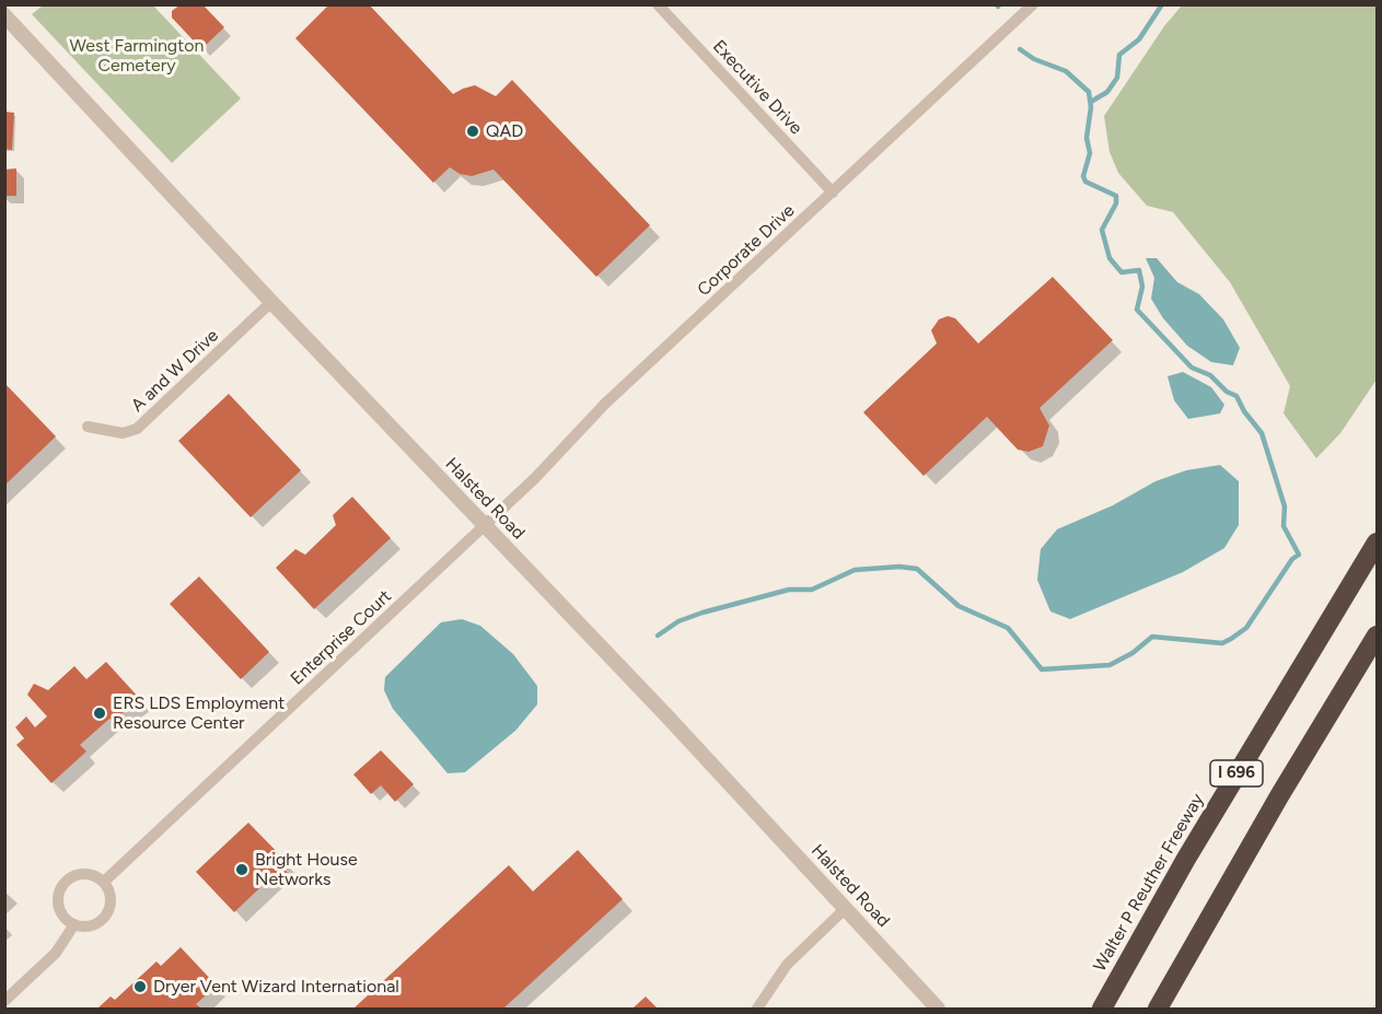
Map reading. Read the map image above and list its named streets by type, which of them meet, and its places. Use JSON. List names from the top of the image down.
{
  "streets": {
    "highway": ["I 696", "Walter P Reuther Freeway"],
    "street": [
      "Executive Drive",
      "Corporate Drive",
      "A and W Drive",
      "Halsted Road",
      "Enterprise Court"
    ]
  },
  "crossings": [
    ["Executive Drive", "Corporate Drive"],
    ["Corporate Drive", "Halsted Road"],
    ["Corporate Drive", "Enterprise Court"],
    ["A and W Drive", "Halsted Road"],
    ["Halsted Road", "Enterprise Court"]
  ],
  "parks": ["West Farmington Cemetery"],
  "places": [
    "QAD",
    "ERS LDS Employment Resource Center",
    "Bright House Networks",
    "Dryer Vent Wizard International"
  ]
}
